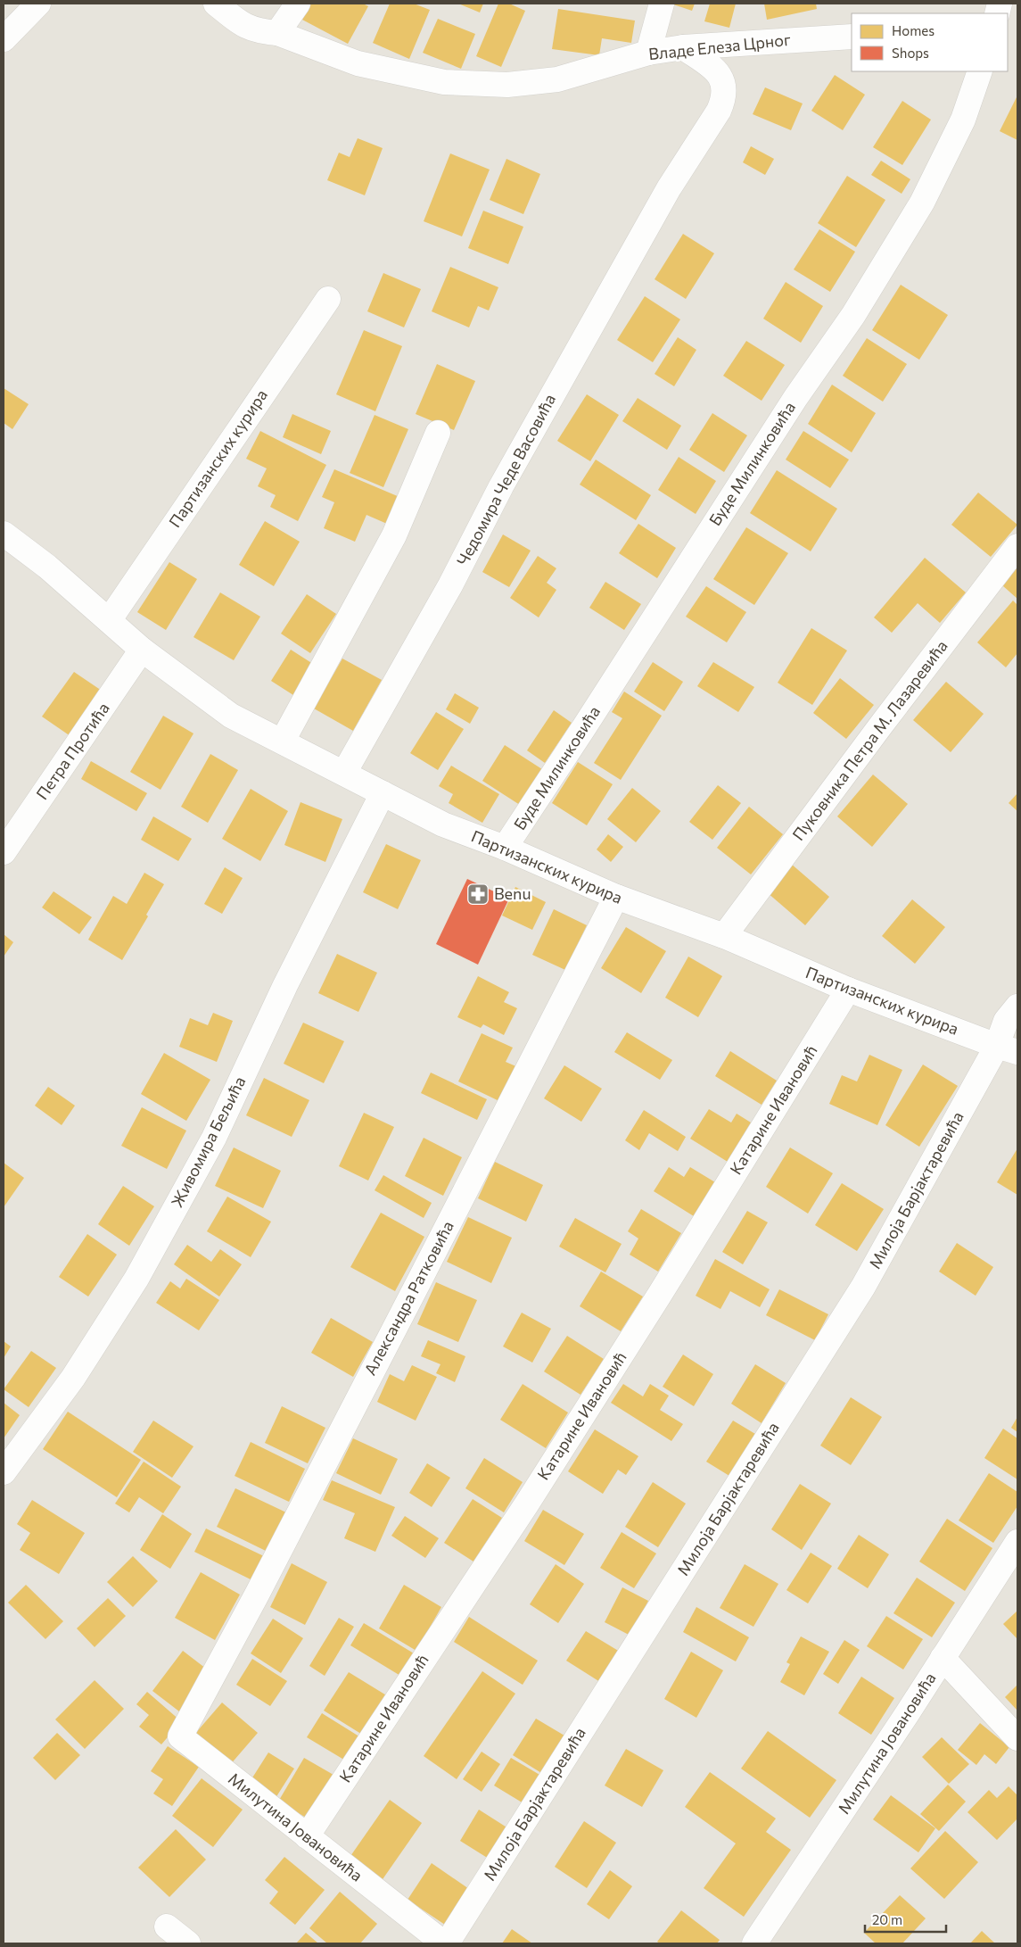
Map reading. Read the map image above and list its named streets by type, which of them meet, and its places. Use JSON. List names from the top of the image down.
{
  "streets": {
    "street": [
      "Владе Елеза Црног",
      "Партизанских курира",
      "Буде Милинковића",
      "Чедомира Чеде Васовића",
      "Пуковника Петра М. Лазаревића",
      "Петра Протића",
      "Катарине Ивановић",
      "Живомира Бељића",
      "Милоја Барјактаревића",
      "Александра Ратковића",
      "Милутина Јовановића"
    ]
  },
  "crossings": [
    ["Владе Елеза Црног", "Чедомира Чеде Васовића"],
    ["Партизанских курира", "Буде Милинковића"],
    ["Партизанских курира", "Чедомира Чеде Васовића"],
    ["Партизанских курира", "Пуковника Петра М. Лазаревића"],
    ["Партизанских курира", "Петра Протића"],
    ["Партизанских курира", "Катарине Ивановић"],
    ["Партизанских курира", "Живомира Бељића"],
    ["Партизанских курира", "Милоја Барјактаревића"],
    ["Партизанских курира", "Александра Ратковића"],
    ["Катарине Ивановић", "Милутина Јовановића"],
    ["Милоја Барјактаревића", "Милутина Јовановића"],
    ["Александра Ратковића", "Милутина Јовановића"]
  ],
  "places": {
    "pharmacy": ["Benu"]
  },
  "legend": ["Homes", "Shops"],
  "scale_bar": "20 m"
}
